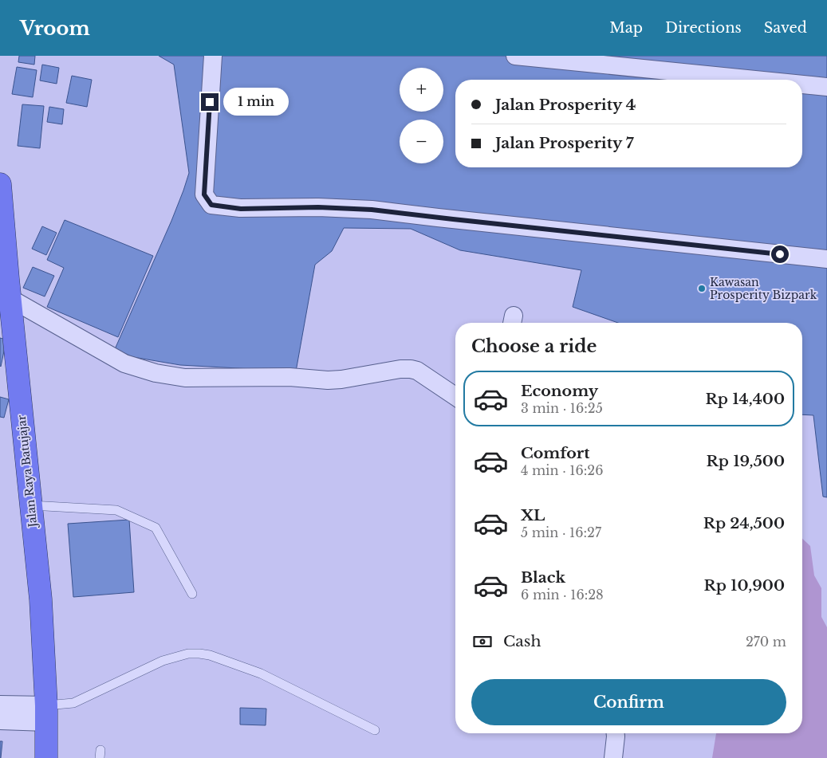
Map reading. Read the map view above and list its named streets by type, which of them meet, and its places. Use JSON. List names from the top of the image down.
{
  "streets": {
    "highway": ["Jalan Raya Batujajar"]
  },
  "places": ["Kawasan Prosperity Bizpark"],
  "page": {
    "header": "Vroom",
    "nav": ["Map", "Directions", "Saved"],
    "map_buttons": ["+", "−"],
    "banner": ["Jalan Prosperity 4", "Jalan Prosperity 7"],
    "bubble": "1 min",
    "heading": "Choose a ride",
    "list": [
      {
        "name": "Economy",
        "note": "3 min · 16:25",
        "value": "Rp 14,400"
      },
      {
        "name": "Comfort",
        "note": "4 min · 16:26",
        "value": "Rp 19,500"
      },
      {
        "name": "XL",
        "note": "5 min · 16:27",
        "value": "Rp 24,500"
      },
      {
        "name": "Black",
        "note": "6 min · 16:28",
        "value": "Rp 10,900"
      }
    ],
    "pay": ["Cash", "270 m"],
    "buttons": "Confirm"
  }
}
